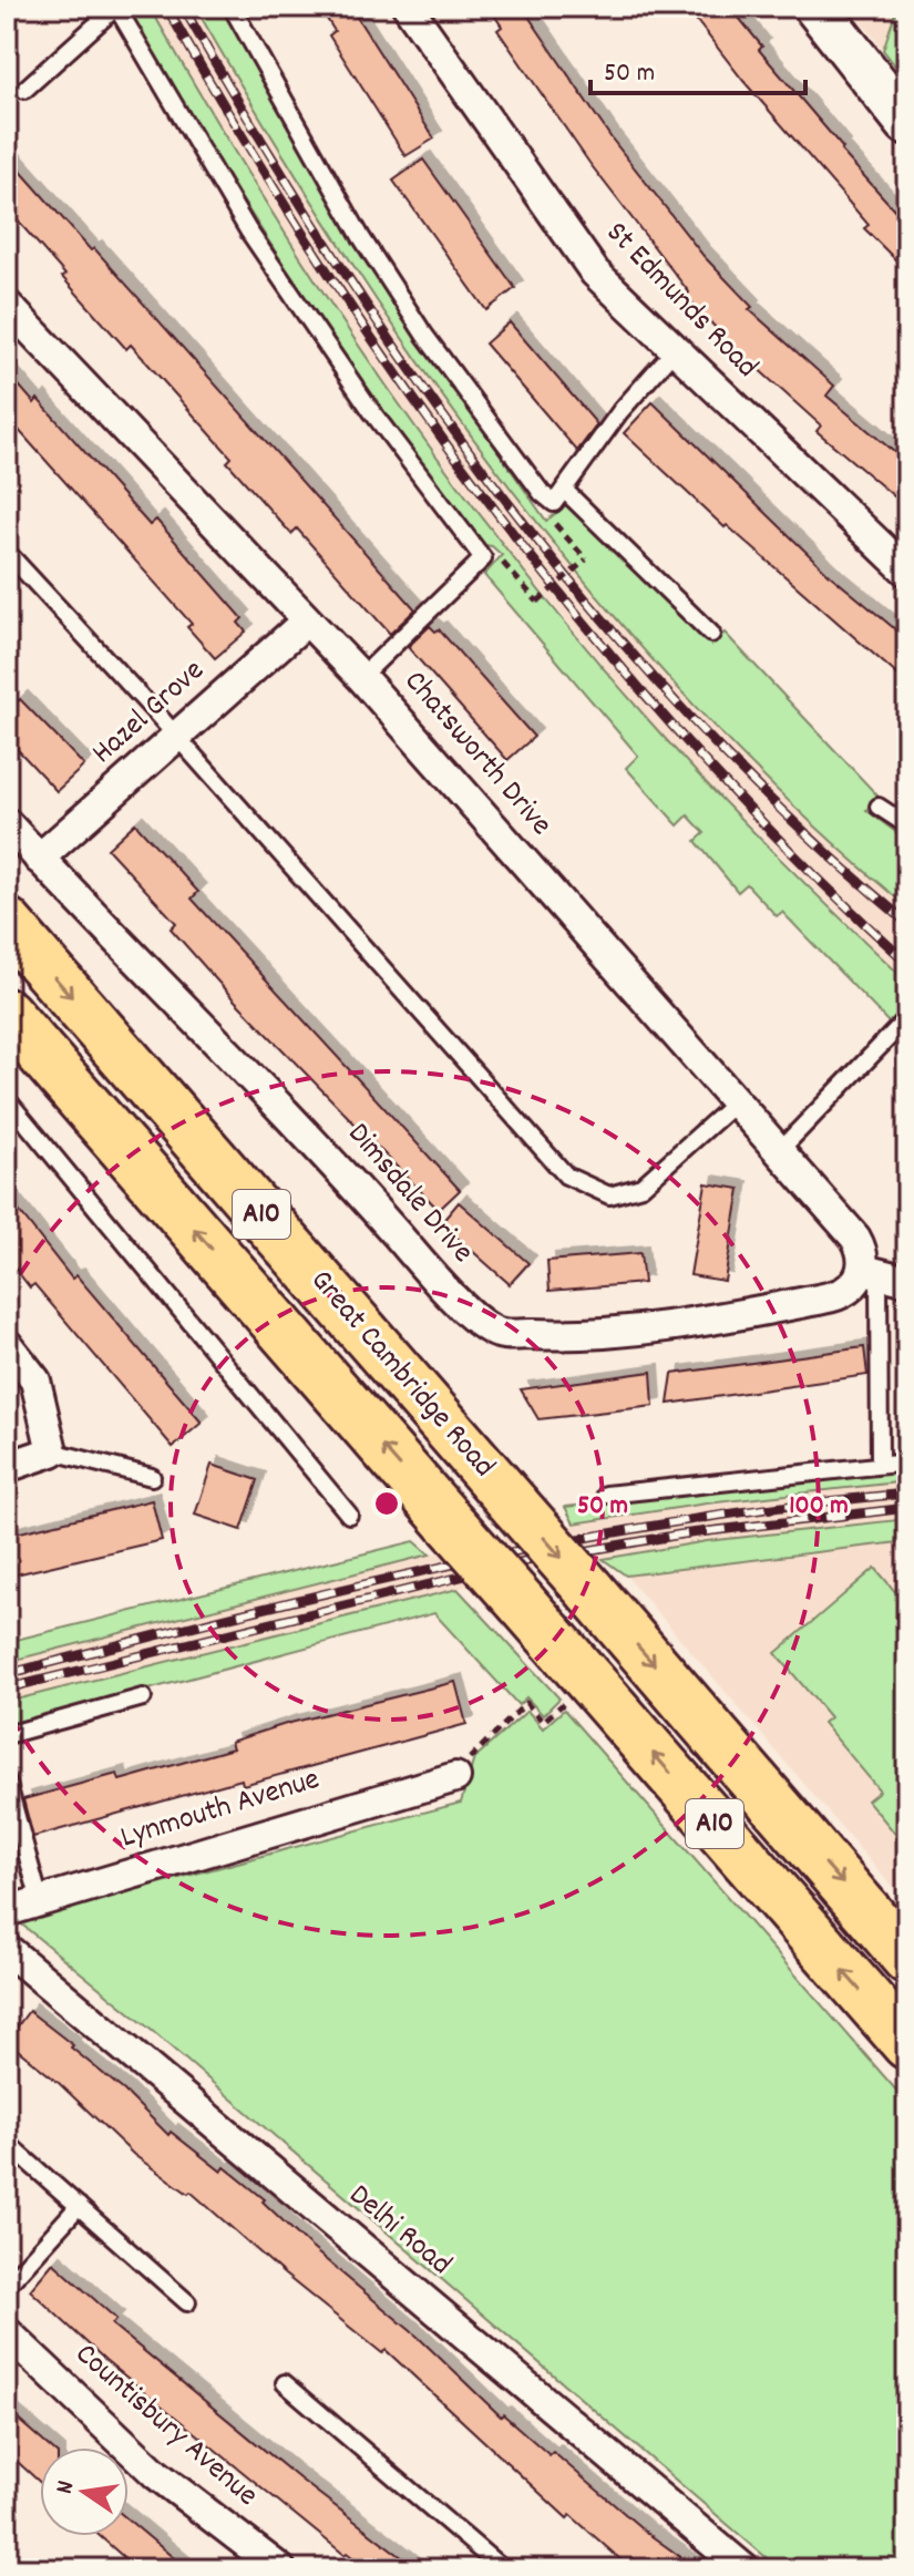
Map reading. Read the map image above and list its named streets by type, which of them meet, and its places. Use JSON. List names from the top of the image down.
{
  "streets": {
    "highway": ["A10", "Great Cambridge Road"],
    "street": [
      "St Edmunds Road",
      "Hazel Grove",
      "Chatsworth Drive",
      "Dimsdale Drive",
      "Lynmouth Avenue",
      "Delhi Road",
      "Countisbury Avenue"
    ]
  },
  "crossings": [
    ["Hazel Grove", "Chatsworth Drive"],
    ["Hazel Grove", "Dimsdale Drive"],
    ["Chatsworth Drive", "Dimsdale Drive"]
  ],
  "scale_bar": "50 m",
  "north": "left",
  "rings": ["50 m", "100 m"]
}
